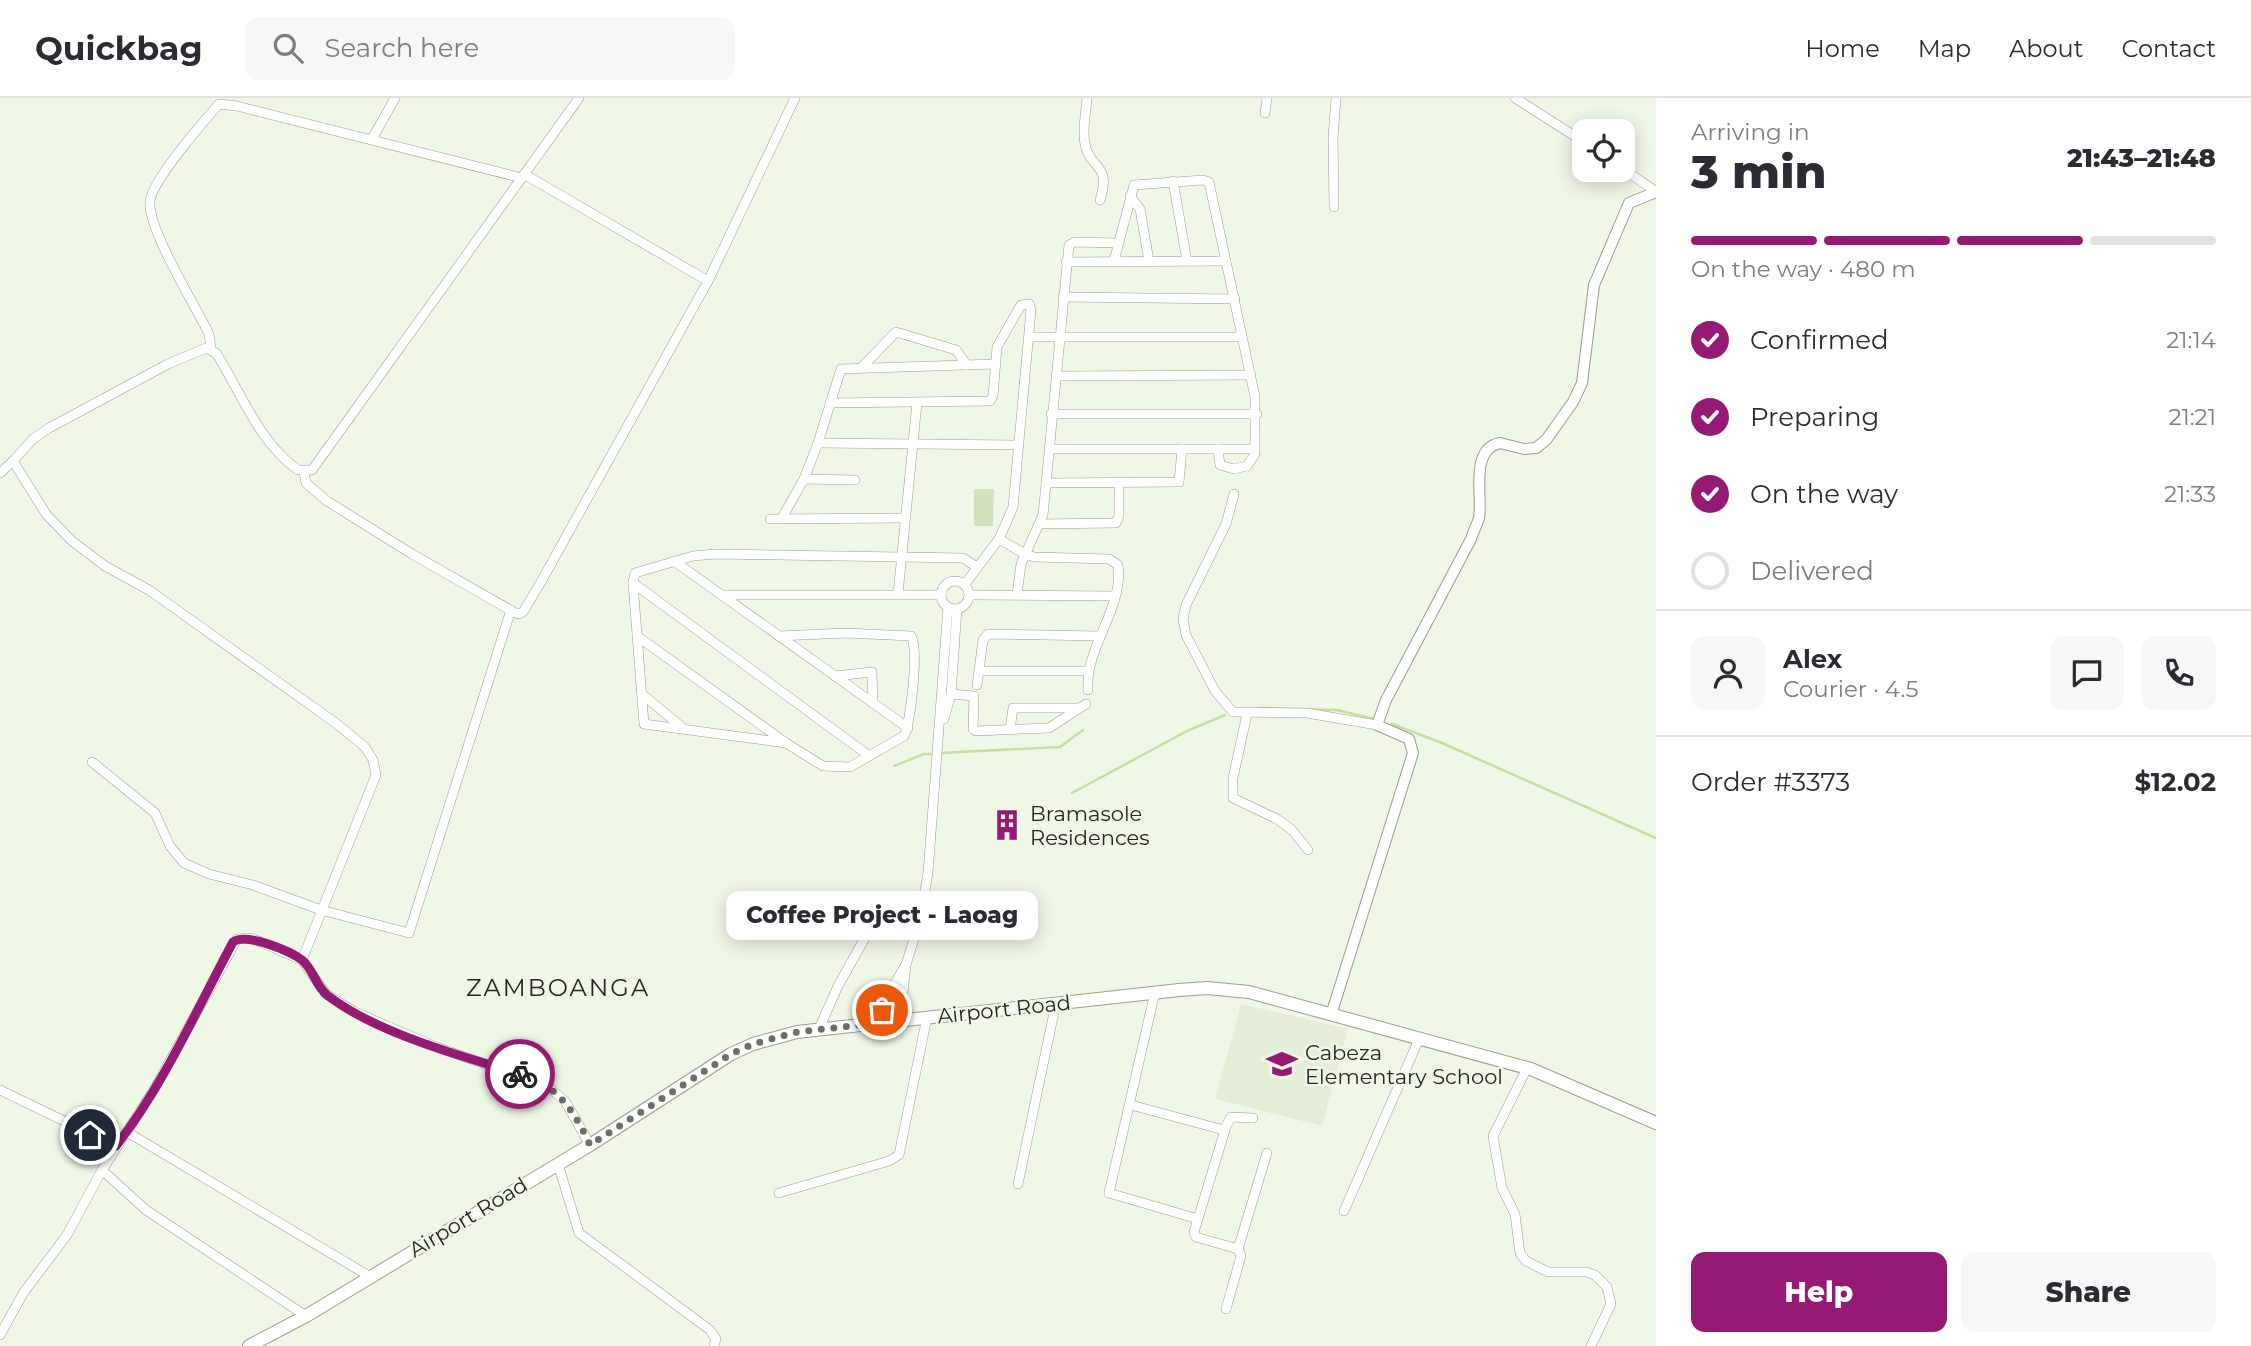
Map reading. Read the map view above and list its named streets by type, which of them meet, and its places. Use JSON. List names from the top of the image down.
{
  "streets": {
    "main road": ["Airport Road"]
  },
  "districts": ["ZAMBOANGA"],
  "places": {
    "building": ["Bramasole Residences"],
    "other": ["Coffee Project - Laoag"],
    "school or university": ["Cabeza Elementary School"]
  },
  "page": {
    "header": "Quickbag",
    "search": "Search here",
    "nav": [
      "Home",
      "Map",
      "About",
      "Contact"
    ],
    "heading": ["3 min", "Arriving in", "21:43–21:48"],
    "panel": [
      "Alex",
      "Courier · 4.5",
      "Order #3373",
      "$12.02"
    ],
    "bar": "On the way · 480 m",
    "list": [
      ["Confirmed", "21:14"],
      ["Preparing", "21:21"],
      ["On the way", "21:33"],
      "Delivered"
    ],
    "bubble": "Coffee Project - Laoag",
    "buttons": ["Help", "Share"]
  }
}
